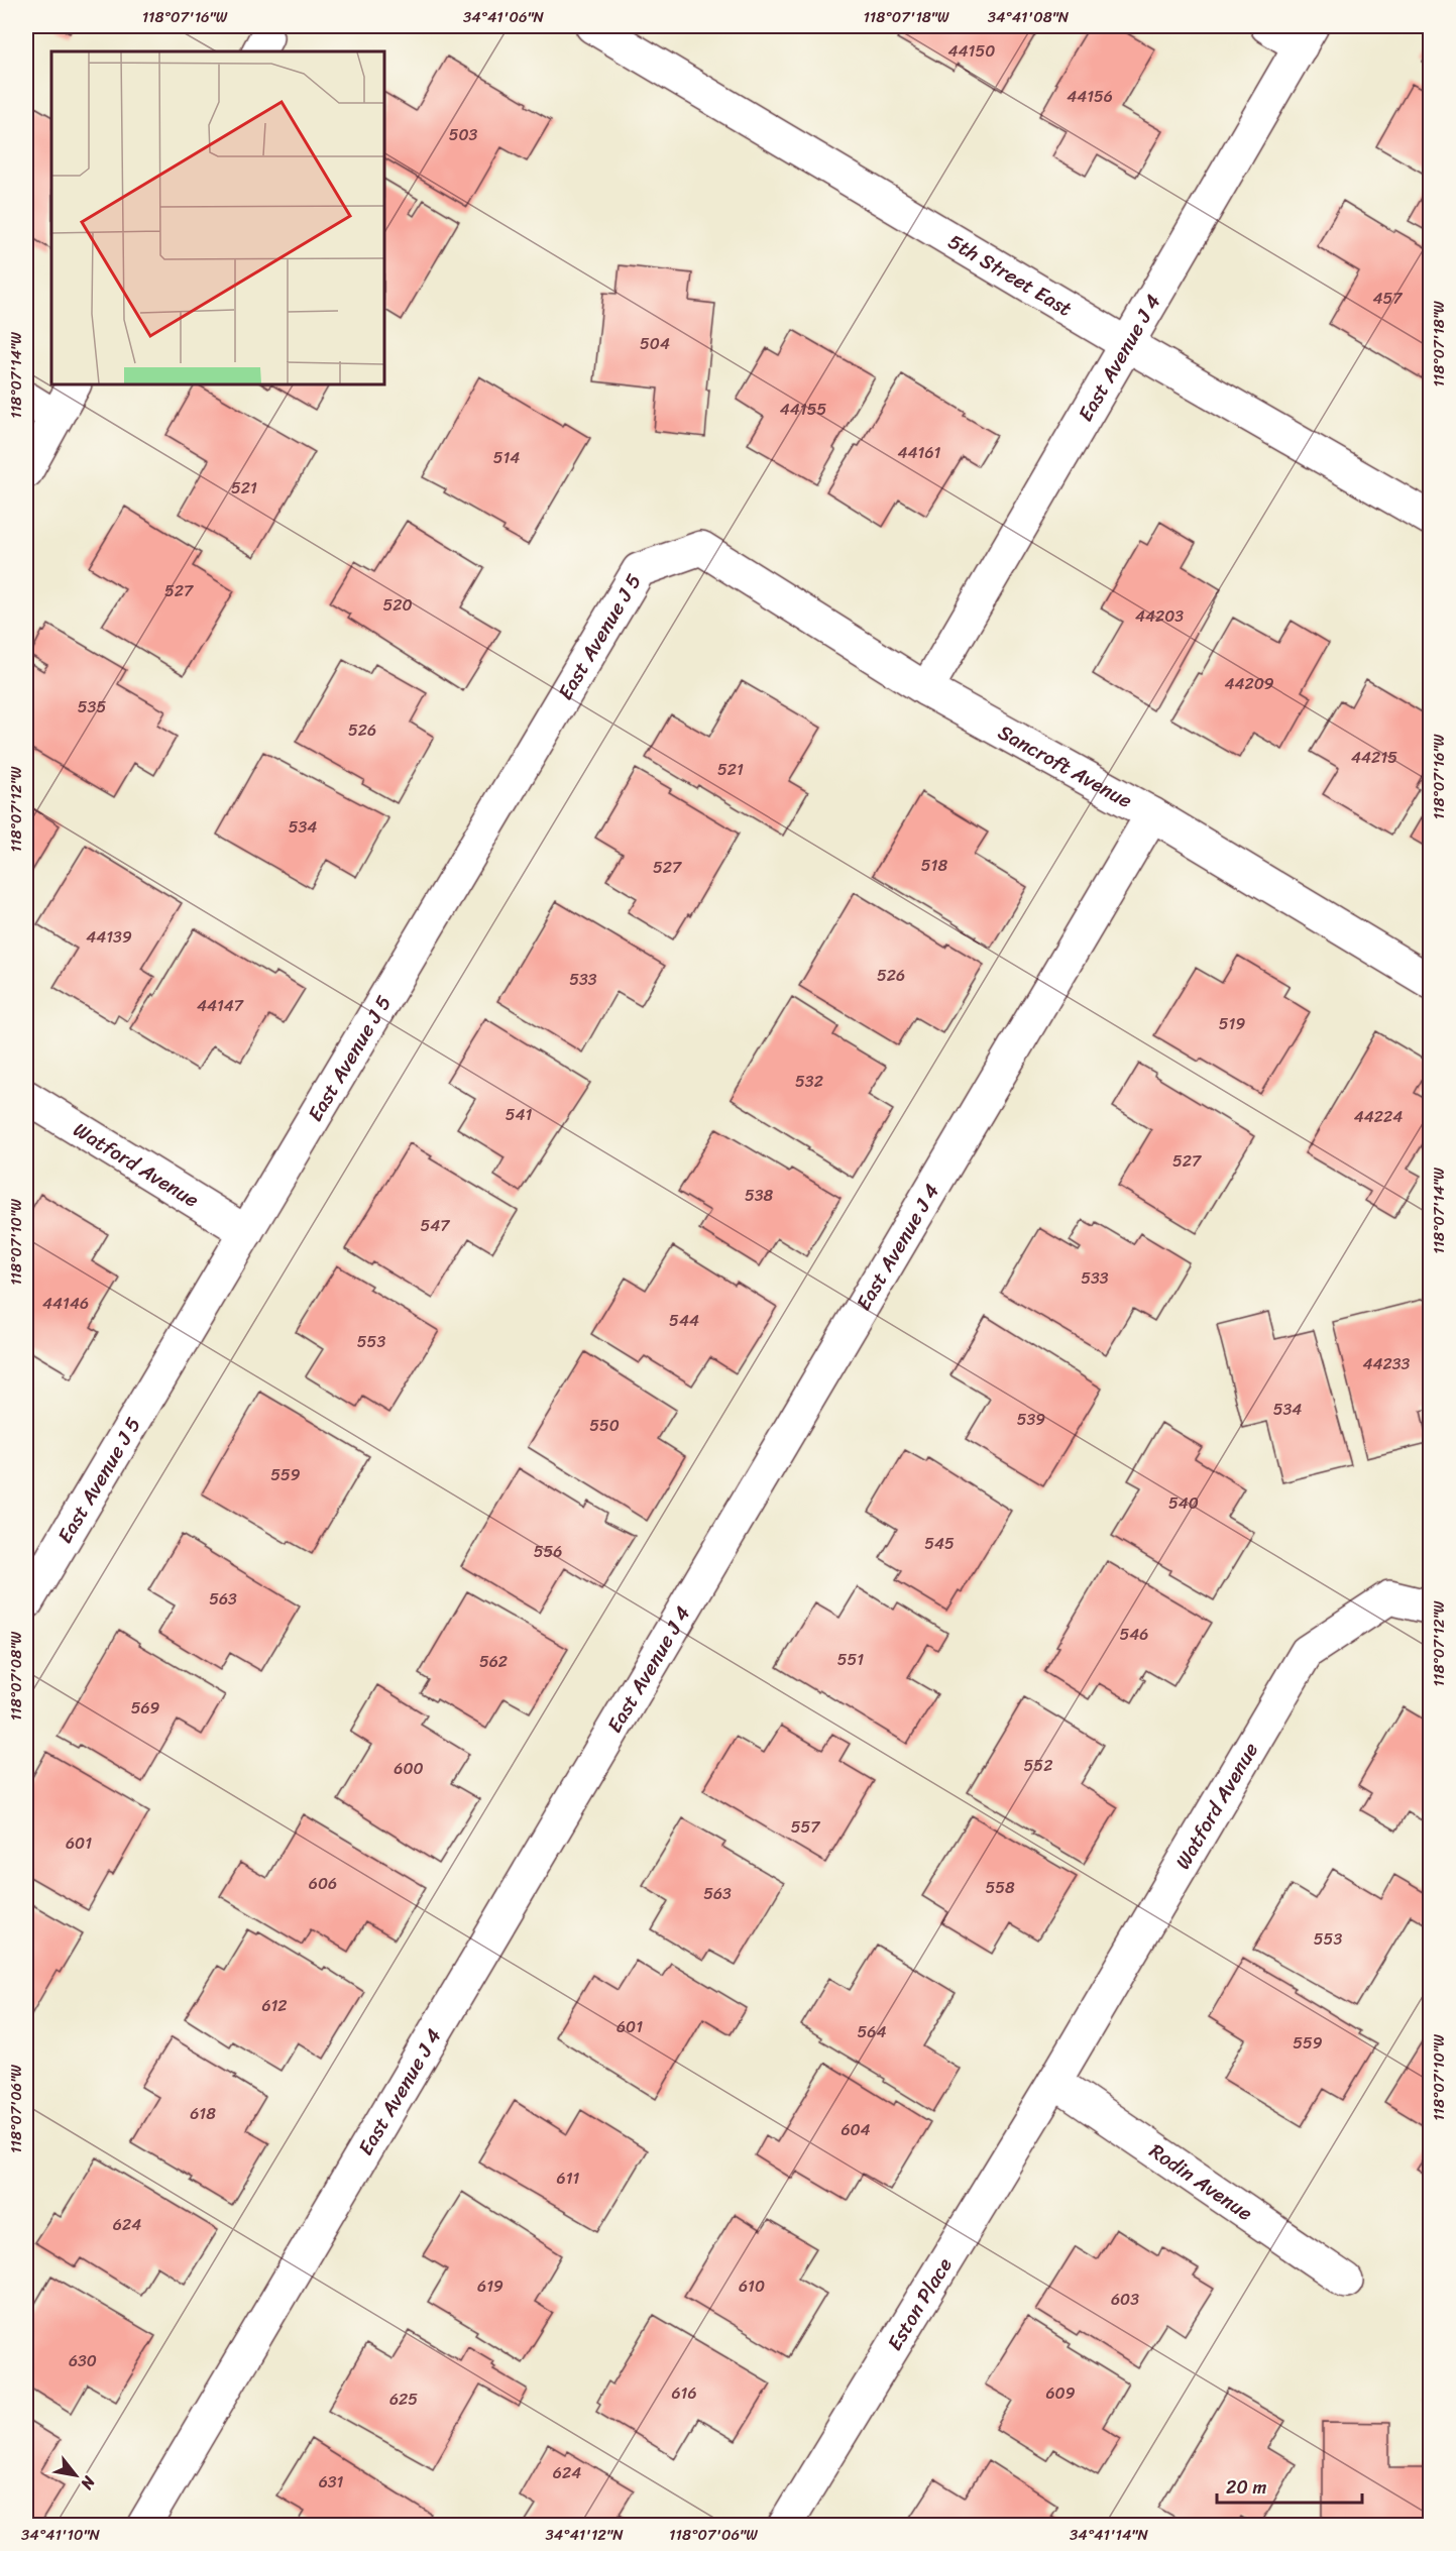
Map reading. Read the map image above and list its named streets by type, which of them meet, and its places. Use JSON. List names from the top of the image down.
{
  "streets": {
    "street": [
      "5th Street East",
      "East Avenue J 4",
      "East Avenue J 5",
      "Sancroft Avenue",
      "Watford Avenue",
      "Rodin Avenue",
      "Eston Place"
    ]
  },
  "crossings": [
    ["5th Street East", "East Avenue J 4"],
    ["East Avenue J 4", "Sancroft Avenue"],
    ["East Avenue J 5", "Sancroft Avenue"],
    ["East Avenue J 5", "Watford Avenue"],
    ["Watford Avenue", "Rodin Avenue"],
    ["Watford Avenue", "Eston Place"],
    ["Rodin Avenue", "Eston Place"]
  ],
  "house_numbers": [
    "44150",
    "44156",
    "503",
    "457",
    "504",
    "44155",
    "44161",
    "514",
    "521",
    "527",
    "520",
    "44203",
    "44209",
    "535",
    "526",
    "44215",
    "521",
    "534",
    "518",
    "527",
    "44139",
    "526",
    "533",
    "44147",
    "519",
    "532",
    "541",
    "44224",
    "527",
    "538",
    "547",
    "533",
    "44146",
    "544",
    "553",
    "44233",
    "534",
    "539",
    "550",
    "559",
    "540",
    "545",
    "556",
    "563",
    "546",
    "551",
    "562",
    "569",
    "552",
    "600",
    "557",
    "601",
    "606",
    "558",
    "563",
    "553",
    "612",
    "601",
    "564",
    "559",
    "618",
    "604",
    "611",
    "624",
    "619",
    "610",
    "603",
    "630",
    "616",
    "609",
    "625",
    "624",
    "631"
  ],
  "scale_bar": "20 m",
  "north": "bottom right",
  "coordinates": [
    "118°07'16\"W",
    "34°41'06\"N",
    "118°07'18\"W",
    "34°41'08\"N",
    "118°07'14\"W",
    "118°07'12\"W",
    "118°07'10\"W",
    "118°07'08\"W",
    "118°07'06\"W",
    "34°41'10\"N",
    "34°41'12\"N",
    "34°41'14\"N"
  ]
}
